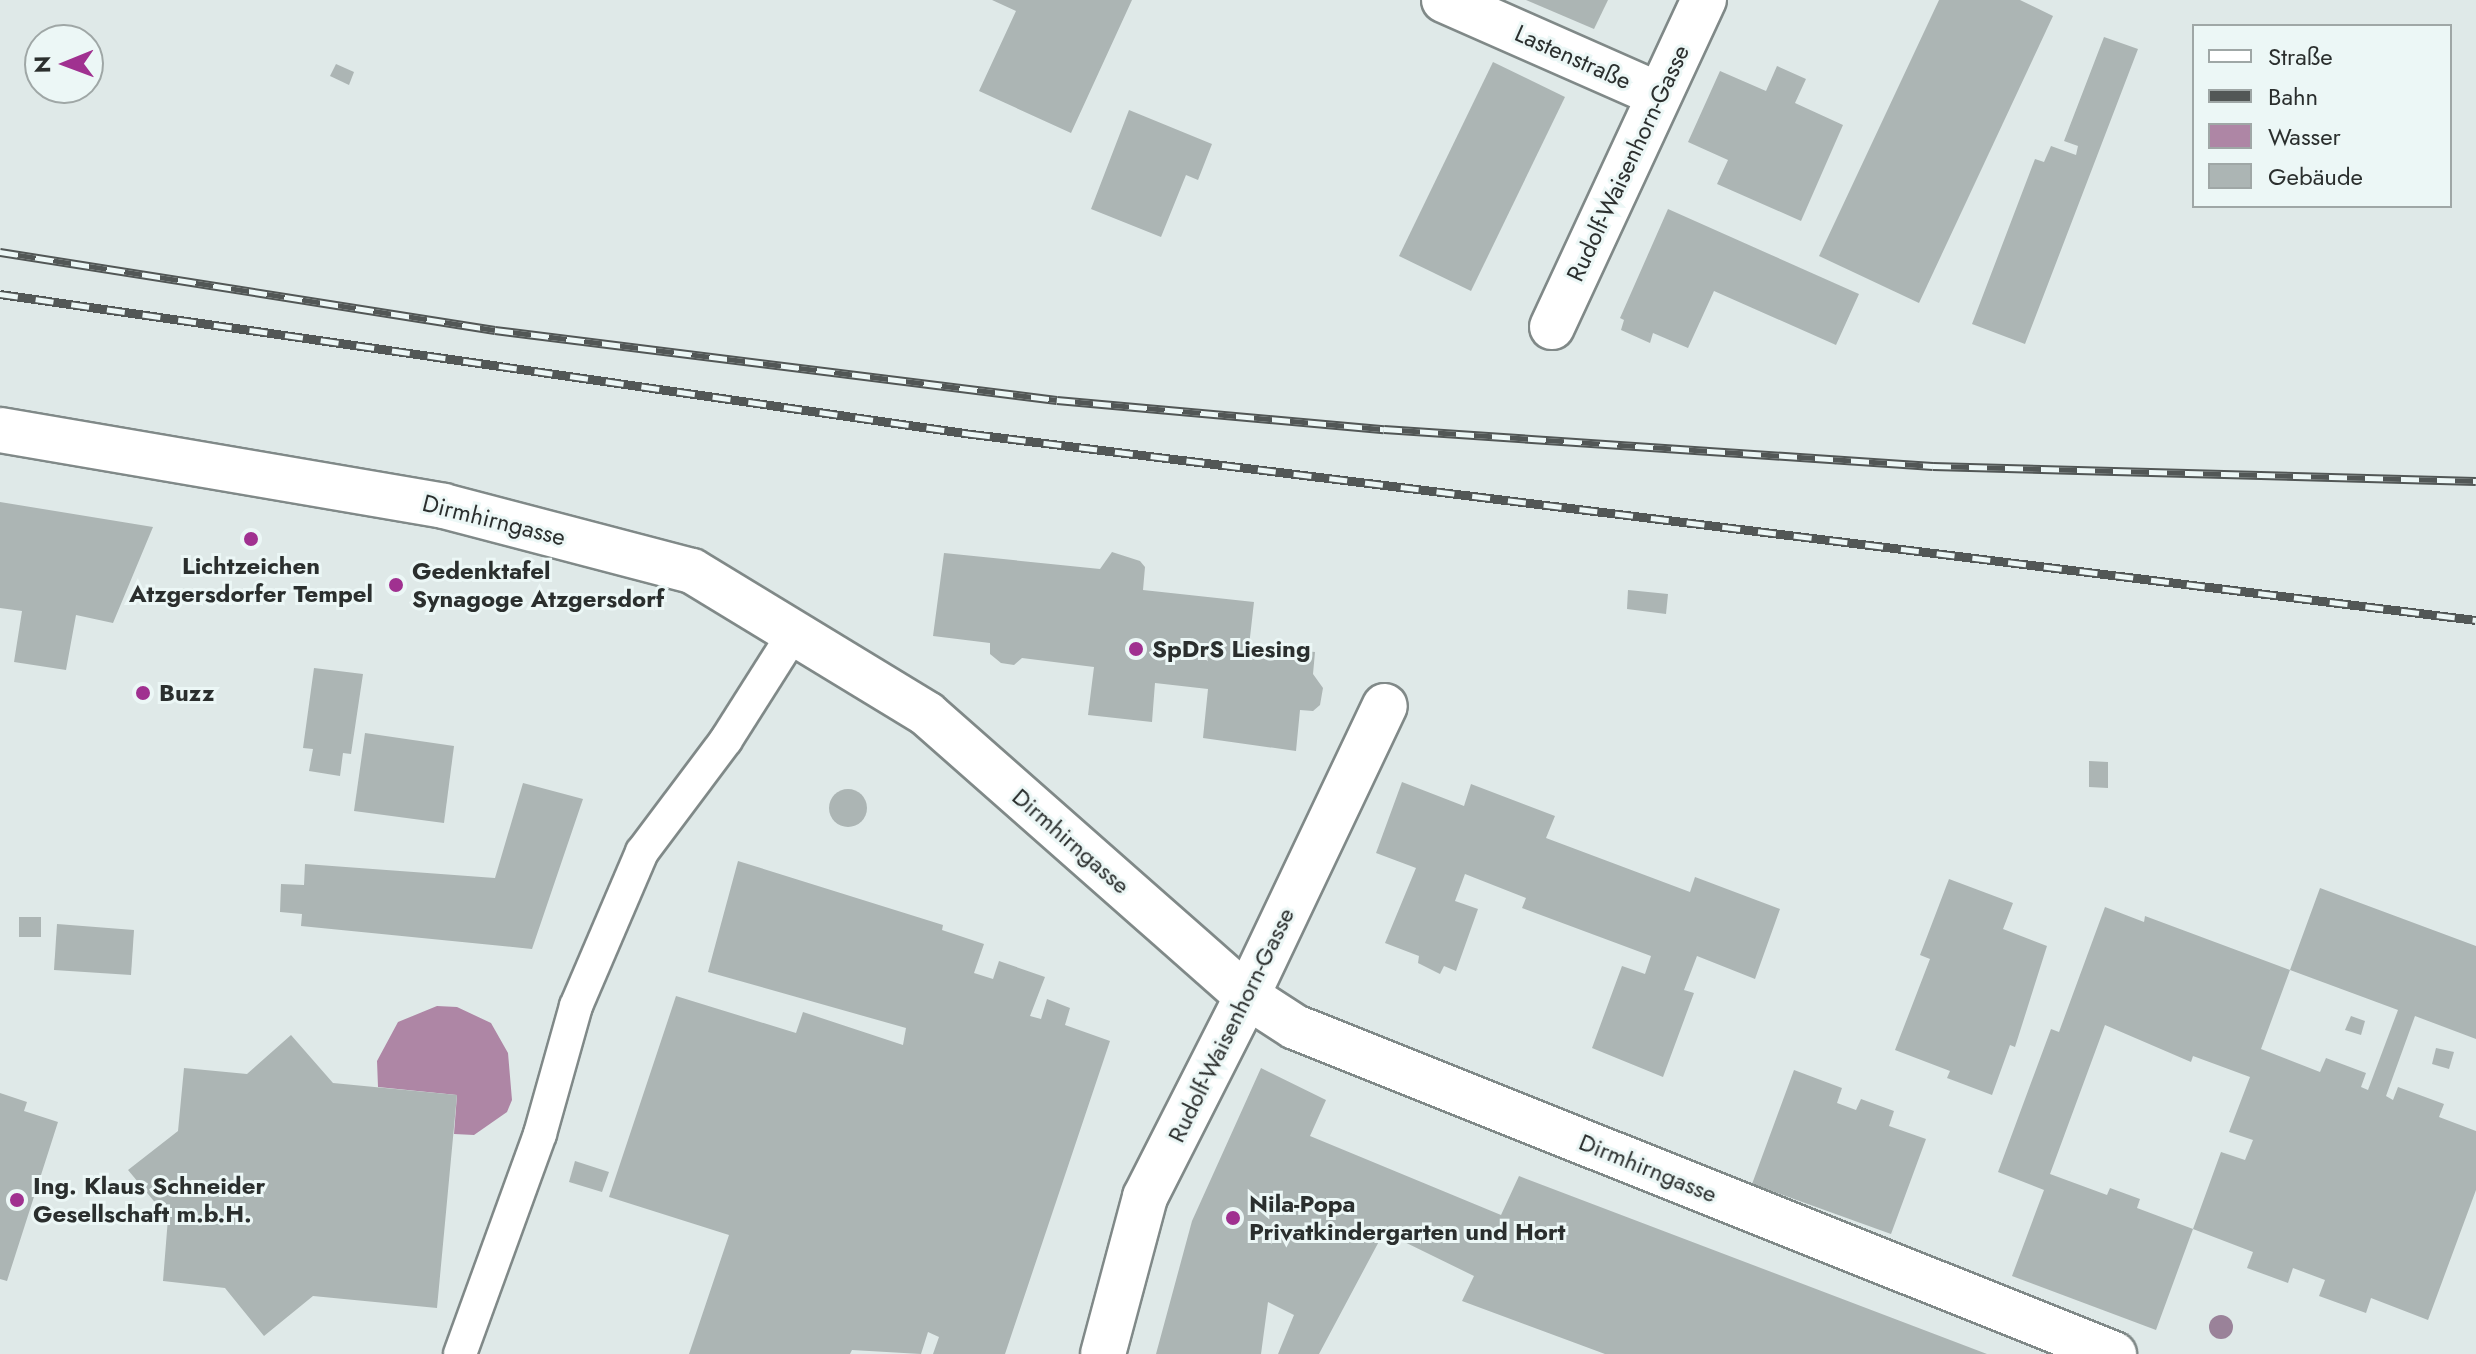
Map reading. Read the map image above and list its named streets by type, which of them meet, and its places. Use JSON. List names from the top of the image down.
{
  "streets": {
    "street": ["Lastenstraße", "Rudolf-Waisenhorn-Gasse", "Dirmhirngasse"]
  },
  "crossings": [
    ["Lastenstraße", "Rudolf-Waisenhorn-Gasse"],
    ["Rudolf-Waisenhorn-Gasse", "Dirmhirngasse"]
  ],
  "places": [
    "Lichtzeichen Atzgersdorfer Tempel",
    "Gedenktafel Synagoge Atzgersdorf",
    "SpDrS Liesing",
    "Buzz",
    "Ing. Klaus Schneider Gesellschaft m.b.H.",
    "Nila-Popa Privatkindergarten und Hort"
  ],
  "legend": [
    "Straße",
    "Bahn",
    "Wasser",
    "Gebäude"
  ],
  "north": "left"
}
